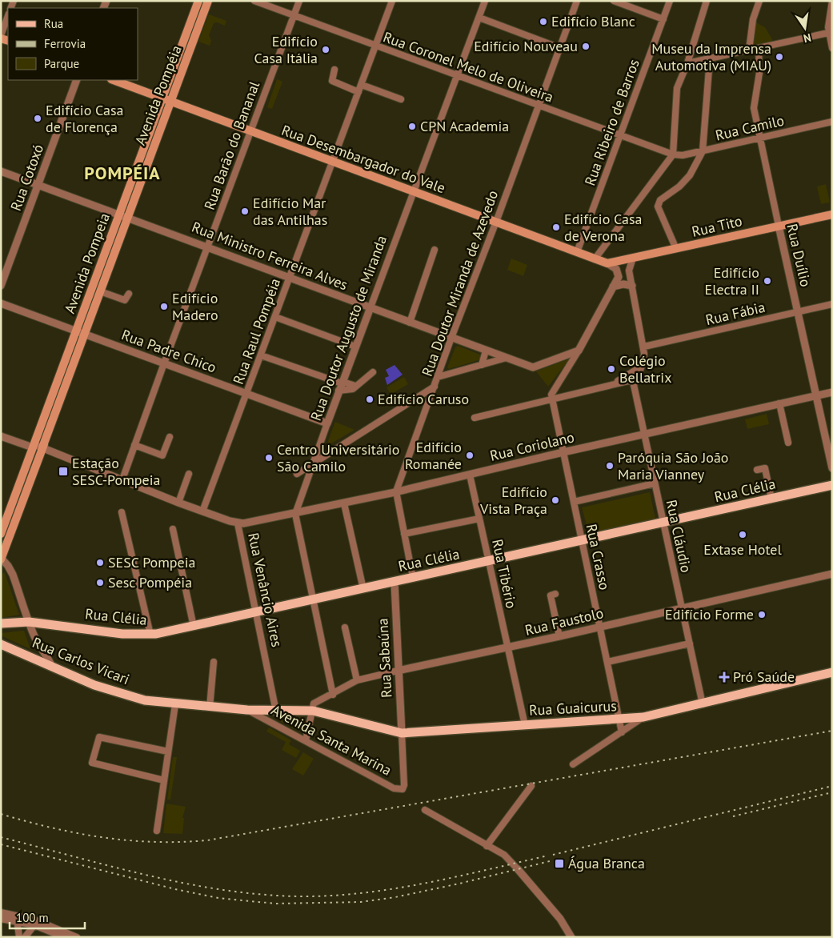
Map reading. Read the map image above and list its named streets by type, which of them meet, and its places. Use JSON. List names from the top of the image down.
{
  "streets": {
    "main road": [
      "Avenida Pompéia",
      "Rua Desembargador do Vale",
      "Rua Tito",
      "Avenida Pompeia",
      "Rua Clélia",
      "Rua Carlos Vicari",
      "Rua Guaicurus"
    ],
    "street": [
      "Rua Coronel Melo de Oliveira",
      "Rua Ribeiro de Barros",
      "Rua Camilo",
      "Rua Barão do Bananal",
      "Rua Cotoxó",
      "Rua Duílio",
      "Rua Ministro Ferreira Alves",
      "Rua Doutor Miranda de Azevedo",
      "Rua Fábia",
      "Rua Doutor Augusto de Miranda",
      "Rua Raul Pompéia",
      "Rua Padre Chico",
      "Rua Coriolano",
      "Rua Cláudio",
      "Rua Crasso",
      "Rua Tibério",
      "Rua Venâncio Aires",
      "Rua Faustolo",
      "Rua Sabaúna",
      "Avenida Santa Marina"
    ]
  },
  "crossings": [
    ["Rua Coronel Melo de Oliveira", "Rua Ribeiro de Barros"],
    ["Rua Coronel Melo de Oliveira", "Rua Camilo"],
    ["Rua Coronel Melo de Oliveira", "Rua Barão do Bananal"],
    ["Rua Coronel Melo de Oliveira", "Rua Doutor Miranda de Azevedo"],
    ["Rua Coronel Melo de Oliveira", "Rua Doutor Augusto de Miranda"],
    ["Rua Coronel Melo de Oliveira", "Rua Raul Pompéia"],
    ["Avenida Pompéia", "Rua Desembargador do Vale"],
    ["Avenida Pompéia", "Rua Ministro Ferreira Alves"],
    ["Avenida Pompéia", "Avenida Pompeia"],
    ["Avenida Pompéia", "Rua Padre Chico"],
    ["Rua Ribeiro de Barros", "Rua Desembargador do Vale"],
    ["Rua Camilo", "Rua Duílio"],
    ["Rua Barão do Bananal", "Rua Desembargador do Vale"],
    ["Rua Barão do Bananal", "Rua Ministro Ferreira Alves"],
    ["Rua Barão do Bananal", "Rua Padre Chico"],
    ["Rua Barão do Bananal", "Rua Venâncio Aires"],
    ["Rua Desembargador do Vale", "Rua Tito"],
    ["Rua Desembargador do Vale", "Rua Doutor Miranda de Azevedo"],
    ["Rua Desembargador do Vale", "Rua Doutor Augusto de Miranda"],
    ["Rua Desembargador do Vale", "Rua Raul Pompéia"],
    ["Rua Cotoxó", "Rua Ministro Ferreira Alves"],
    ["Rua Tito", "Rua Duílio"],
    ["Rua Tito", "Rua Cláudio"],
    ["Rua Duílio", "Rua Fábia"],
    ["Rua Duílio", "Rua Coriolano"],
    ["Rua Ministro Ferreira Alves", "Avenida Pompeia"],
    ["Rua Ministro Ferreira Alves", "Rua Doutor Miranda de Azevedo"],
    ["Rua Ministro Ferreira Alves", "Rua Doutor Augusto de Miranda"],
    ["Rua Ministro Ferreira Alves", "Rua Raul Pompéia"],
    ["Avenida Pompeia", "Rua Padre Chico"],
    ["Avenida Pompeia", "Rua Venâncio Aires"],
    ["Rua Doutor Miranda de Azevedo", "Rua Coriolano"],
    ["Rua Doutor Miranda de Azevedo", "Rua Clélia"],
    ["Rua Fábia", "Rua Cláudio"],
    ["Rua Doutor Augusto de Miranda", "Rua Padre Chico"],
    ["Rua Doutor Augusto de Miranda", "Rua Coriolano"],
    ["Rua Doutor Augusto de Miranda", "Rua Clélia"],
    ["Rua Doutor Augusto de Miranda", "Rua Faustolo"],
    ["Rua Raul Pompéia", "Rua Padre Chico"],
    ["Rua Raul Pompéia", "Rua Venâncio Aires"],
    ["Rua Coriolano", "Rua Cláudio"],
    ["Rua Coriolano", "Rua Crasso"],
    ["Rua Coriolano", "Rua Tibério"],
    ["Rua Coriolano", "Rua Venâncio Aires"],
    ["Rua Clélia", "Rua Cláudio"],
    ["Rua Clélia", "Rua Crasso"],
    ["Rua Clélia", "Rua Tibério"],
    ["Rua Clélia", "Rua Venâncio Aires"],
    ["Rua Clélia", "Rua Sabaúna"],
    ["Rua Cláudio", "Rua Faustolo"],
    ["Rua Cláudio", "Rua Guaicurus"],
    ["Rua Crasso", "Rua Faustolo"],
    ["Rua Crasso", "Rua Guaicurus"],
    ["Rua Tibério", "Rua Faustolo"],
    ["Rua Tibério", "Rua Guaicurus"],
    ["Rua Venâncio Aires", "Rua Carlos Vicari"],
    ["Rua Venâncio Aires", "Rua Guaicurus"],
    ["Rua Faustolo", "Rua Sabaúna"],
    ["Rua Faustolo", "Rua Guaicurus"],
    ["Rua Sabaúna", "Rua Guaicurus"],
    ["Rua Sabaúna", "Avenida Santa Marina"],
    ["Rua Carlos Vicari", "Rua Guaicurus"],
    ["Rua Carlos Vicari", "Avenida Santa Marina"],
    ["Rua Guaicurus", "Avenida Santa Marina"]
  ],
  "districts": ["POMPÉIA"],
  "places": {
    "other": [
      "Edifício Blanc",
      "Edifício Nouveau",
      "Edifício Casa Itália",
      "Museu da Imprensa Automotiva (MIAU)",
      "Edifício Casa de Florença",
      "CPN Academia",
      "Edifício Mar das Antilhas",
      "Edifício Casa de Verona",
      "Edifício Electra II",
      "Edifício Madero",
      "Colégio Bellatrix",
      "Edifício Caruso",
      "Edifício Romanée",
      "Centro Universitário São Camilo",
      "Paróquia São João Maria Vianney",
      "Edifício Vista Praça",
      "Extase Hotel",
      "SESC Pompeia",
      "Sesc Pompéia",
      "Edifício Forme"
    ],
    "transit": ["Estação SESC-Pompeia", "Água Branca"],
    "health": ["Pró Saúde"]
  },
  "legend": ["Rua", "Ferrovia", "Parque"],
  "scale_bar": "100 m",
  "north": "bottom"
}
